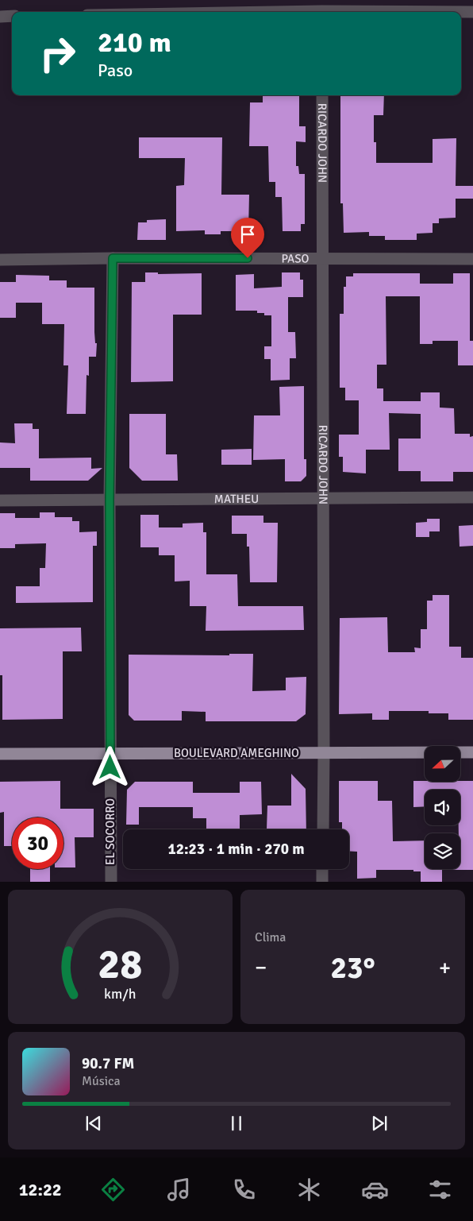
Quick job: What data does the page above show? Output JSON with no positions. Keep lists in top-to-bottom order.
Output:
{
  "streets": {
    "main road": ["BOULEVARD AMEGHINO"],
    "street": [
      "RICARDO JOHN",
      "PASO",
      "MATHEU",
      "EL SOCORRO"
    ]
  },
  "crossings": [
    ["RICARDO JOHN", "PASO"],
    ["RICARDO JOHN", "MATHEU"],
    ["RICARDO JOHN", "BOULEVARD AMEGHINO"],
    ["PASO", "EL SOCORRO"],
    ["MATHEU", "EL SOCORRO"],
    ["BOULEVARD AMEGHINO", "EL SOCORRO"]
  ],
  "north": "left",
  "page": {
    "turn": ["210 m", "Paso"],
    "limit": "30",
    "trip": "12:23 · 1 min · 270 m",
    "tile": "Clima",
    "heat": ["−", "23°", "+"],
    "song": ["90.7 FM", "Música"],
    "tabs": "12:22",
    "gauge": ["28", "km/h"]
  }
}
